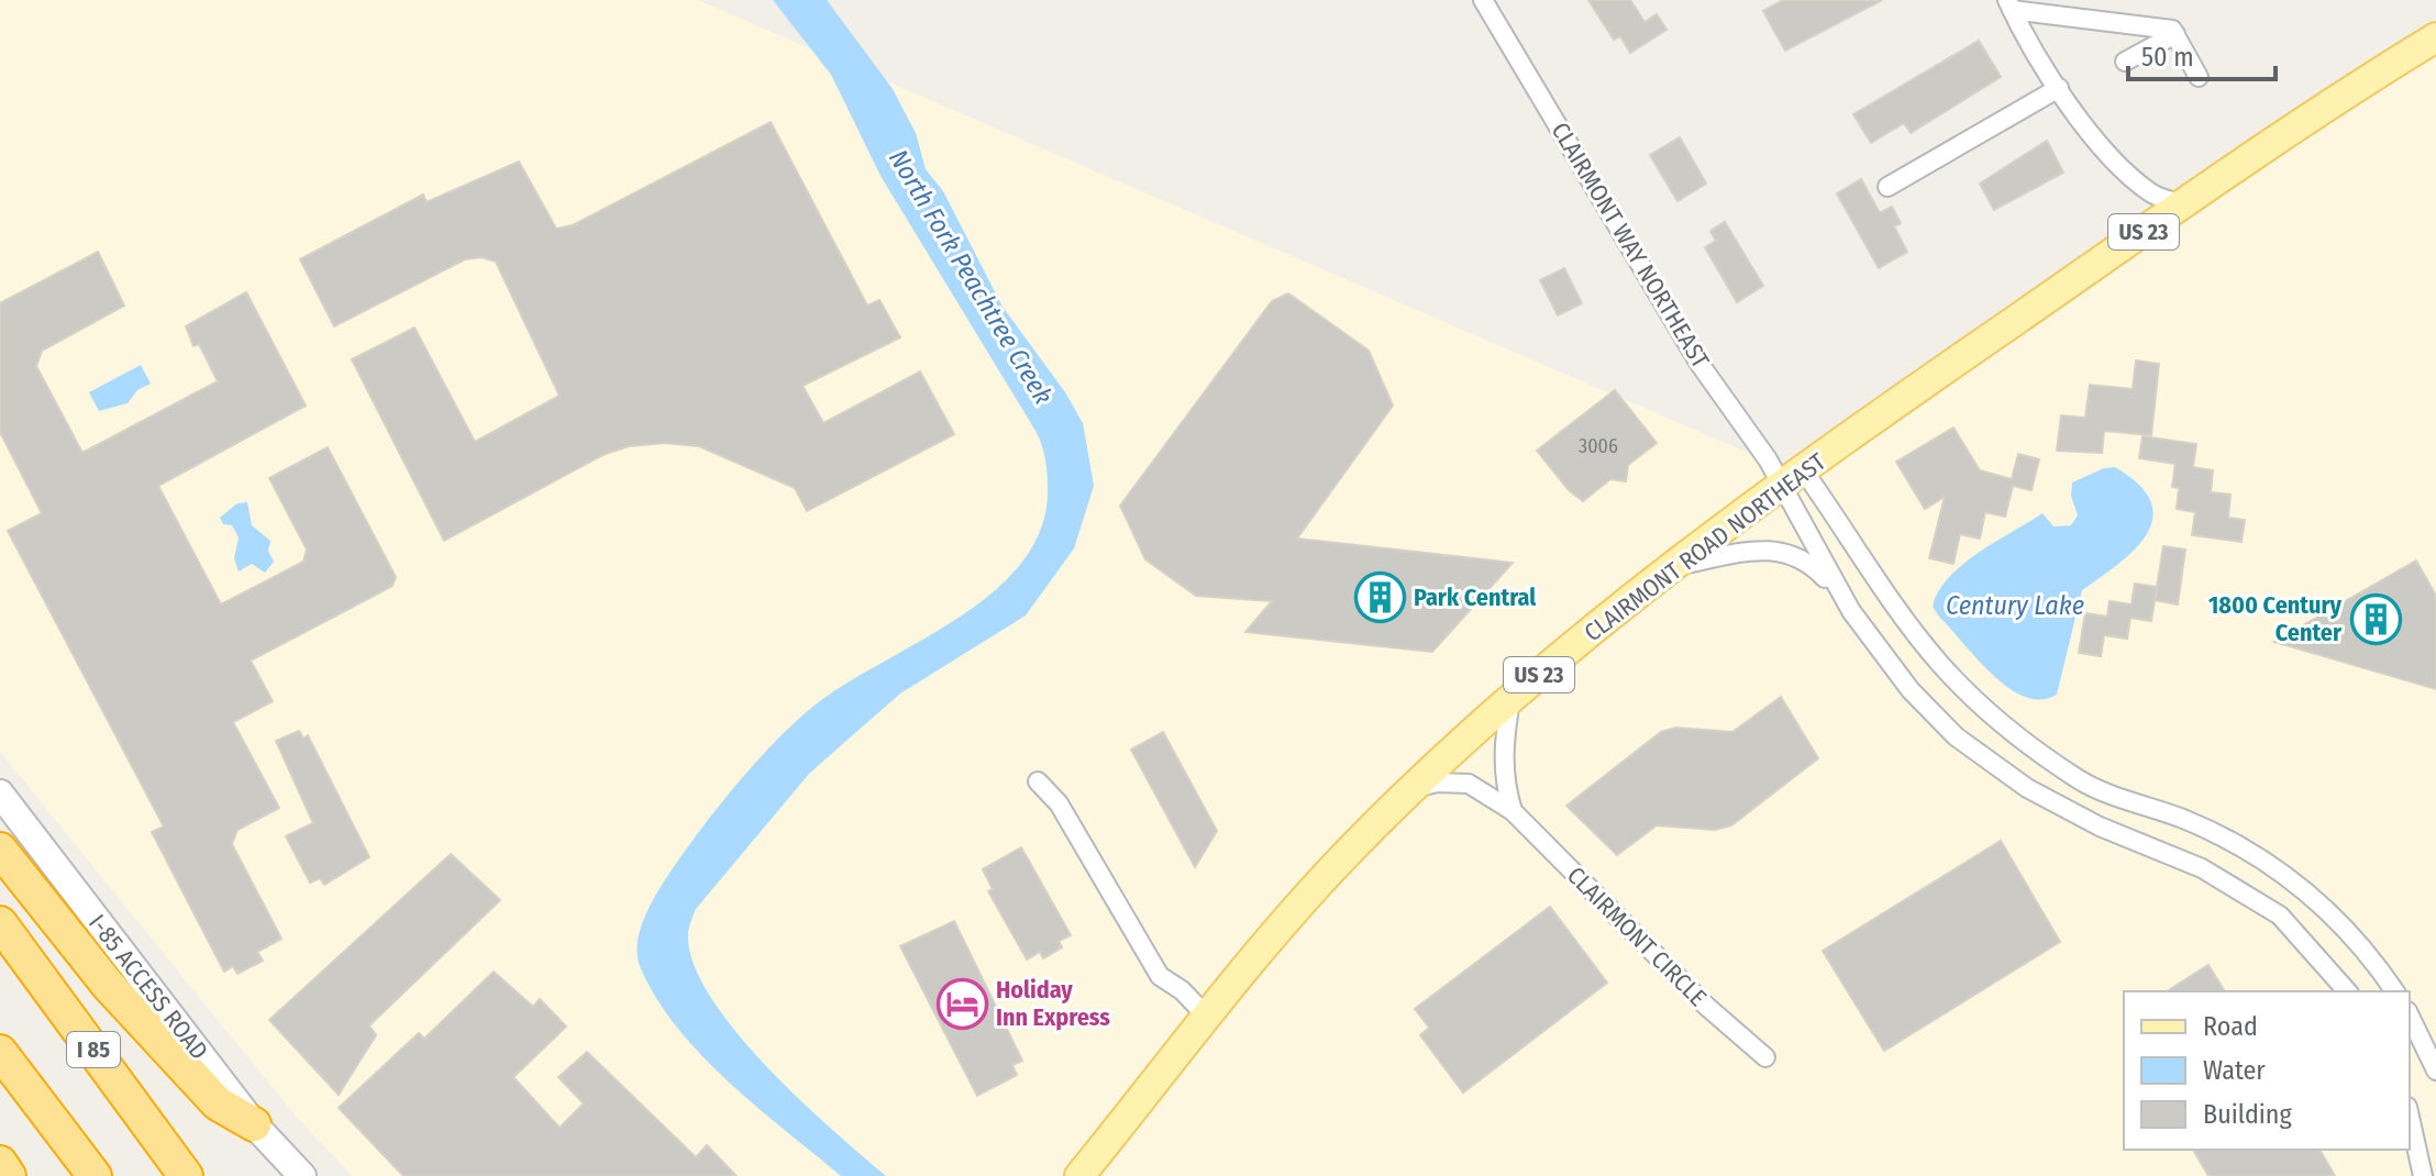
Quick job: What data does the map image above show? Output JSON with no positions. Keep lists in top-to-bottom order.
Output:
{
  "streets": {
    "highway": ["I 85"],
    "main road": ["US 23", "CLAIRMONT ROAD NORTHEAST", "I-85 ACCESS ROAD"],
    "street": ["CLAIRMONT WAY NORTHEAST", "CLAIRMONT CIRCLE"]
  },
  "crossings": [
    ["CLAIRMONT WAY NORTHEAST", "CLAIRMONT ROAD NORTHEAST"],
    ["CLAIRMONT ROAD NORTHEAST", "CLAIRMONT CIRCLE"]
  ],
  "water": ["North Fork Peachtree Creek", "Century Lake"],
  "places": {
    "building": ["Park Central", "1800 Century Center"],
    "hotel": ["Holiday Inn Express"]
  },
  "house_numbers": ["3006"],
  "legend": ["Road", "Water", "Building"],
  "scale_bar": "50 m"
}
